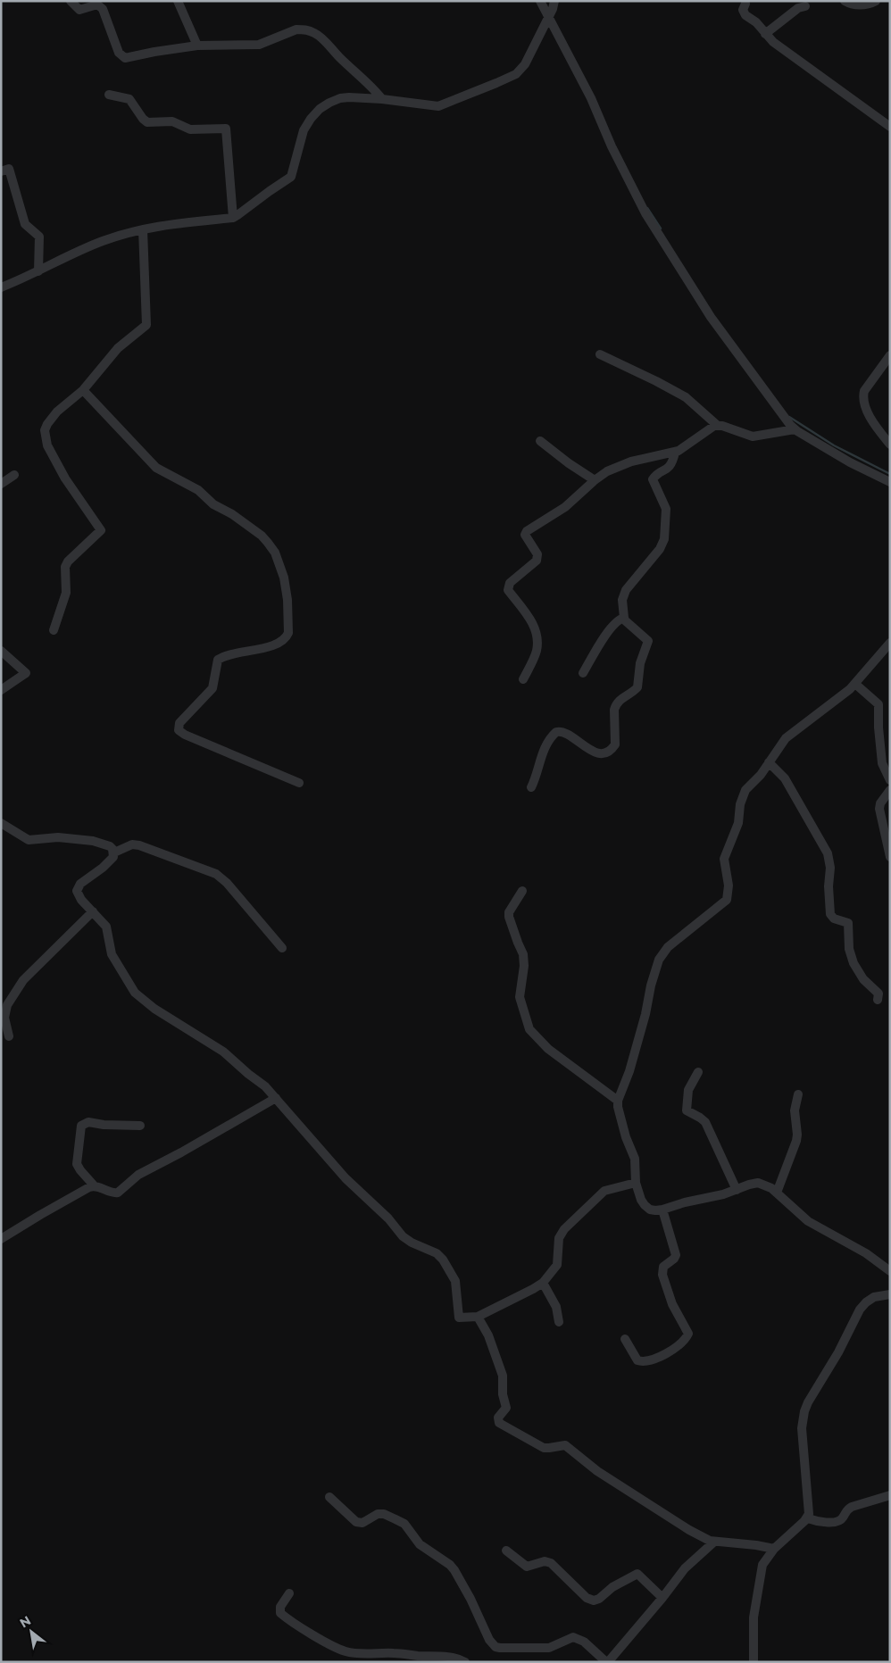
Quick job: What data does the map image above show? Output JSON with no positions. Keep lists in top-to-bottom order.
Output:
{
  "north": "top left"
}
